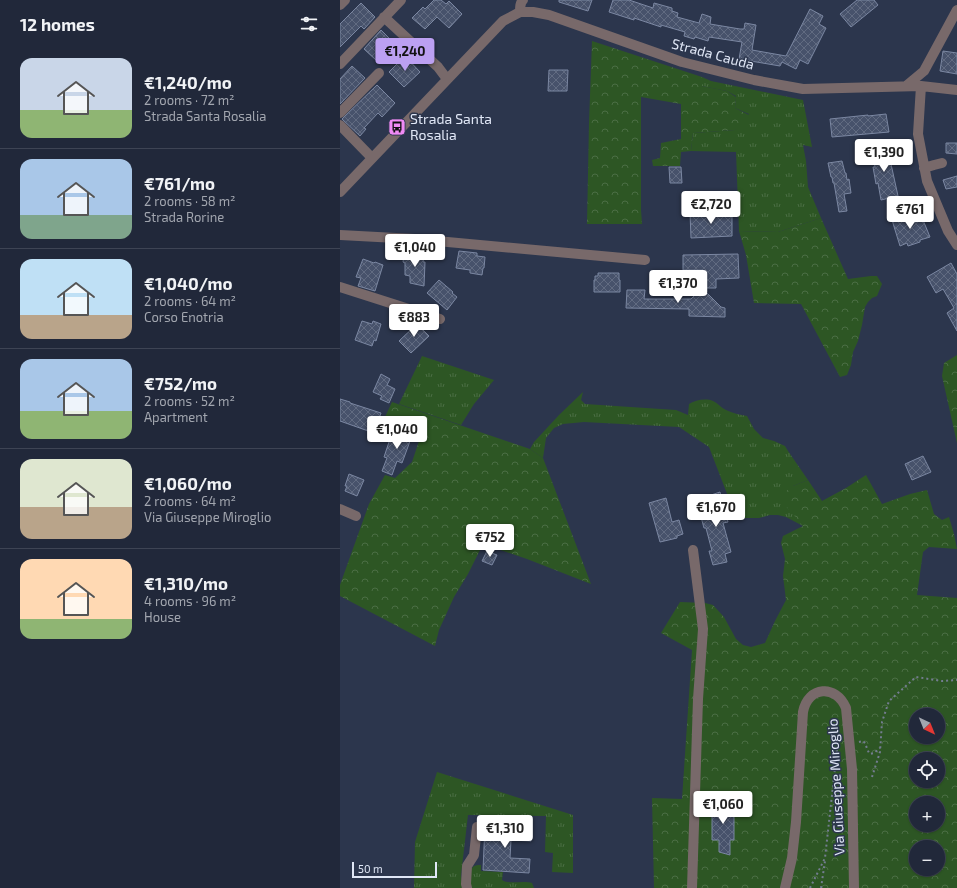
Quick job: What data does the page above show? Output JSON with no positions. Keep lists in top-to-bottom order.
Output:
{
  "streets": {
    "street": ["Strada Cauda", "Via Giuseppe Miroglio"]
  },
  "places": {
    "bus stop": ["Strada Santa Rosalia"]
  },
  "scale_bar": "50 m",
  "north": "bottom right",
  "page": {
    "heading": "12 homes",
    "price": [
      "€1,240",
      "€1,390",
      "€2,720",
      "€761",
      "€1,040",
      "€1,370",
      "€883",
      "€1,040",
      "€1,670",
      "€752",
      "€1,060",
      "€1,310"
    ],
    "list": [
      {
        "name": "€1,240/mo",
        "note": "2 rooms · 72 m² · Strada Santa Rosalia"
      },
      {
        "name": "€761/mo",
        "note": "2 rooms · 58 m² · Strada Rorine"
      },
      {
        "name": "€1,040/mo",
        "note": "2 rooms · 64 m² · Corso Enotria"
      },
      {
        "name": "€752/mo",
        "note": "2 rooms · 52 m² · Apartment"
      },
      {
        "name": "€1,060/mo",
        "note": "2 rooms · 64 m² · Via Giuseppe Miroglio"
      },
      {
        "name": "€1,310/mo",
        "note": "4 rooms · 96 m² · House"
      }
    ],
    "map_buttons": ["+", "−"],
    "scale": "50 m"
  }
}
